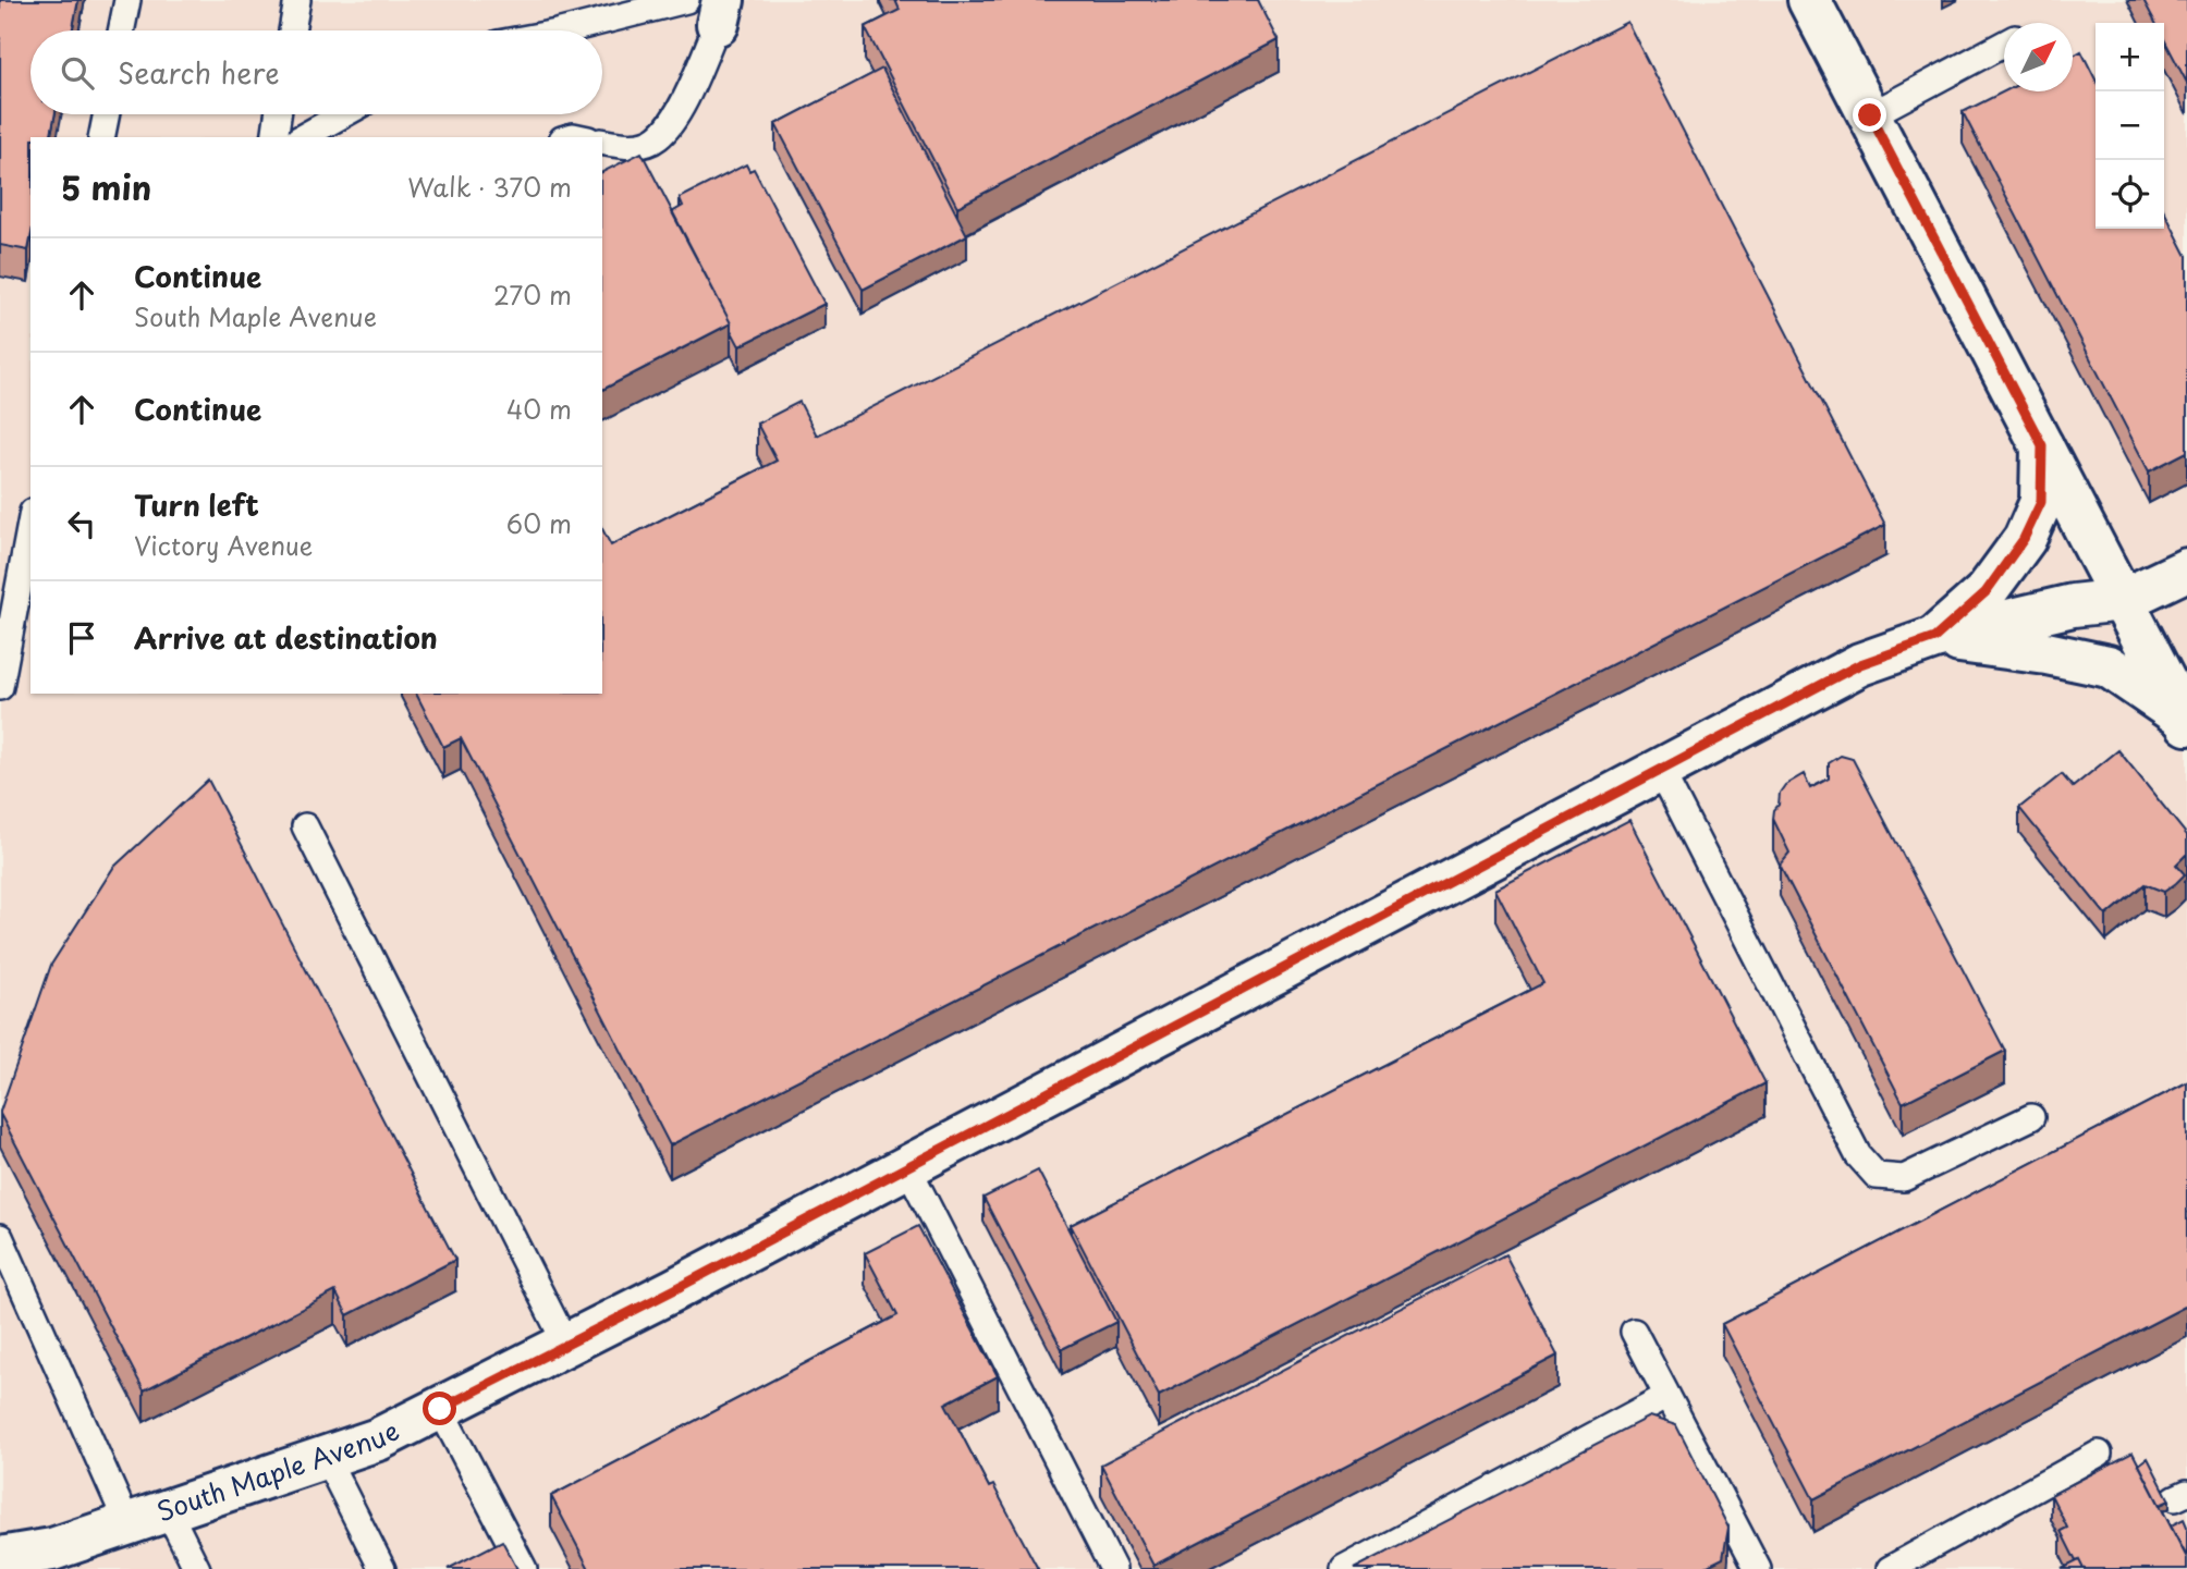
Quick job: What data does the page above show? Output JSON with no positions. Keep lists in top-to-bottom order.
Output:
{
  "streets": {
    "street": ["South Maple Avenue"]
  },
  "north": "top right",
  "page": {
    "map_buttons": ["+", "−"],
    "search": "Search here",
    "heading": ["5 min", "Walk · 370 m"],
    "list": [
      ["Continue", "South Maple Avenue", "270 m"],
      ["Continue", "40 m"],
      ["Turn left", "Victory Avenue", "60 m"],
      "Arrive at destination"
    ]
  }
}
